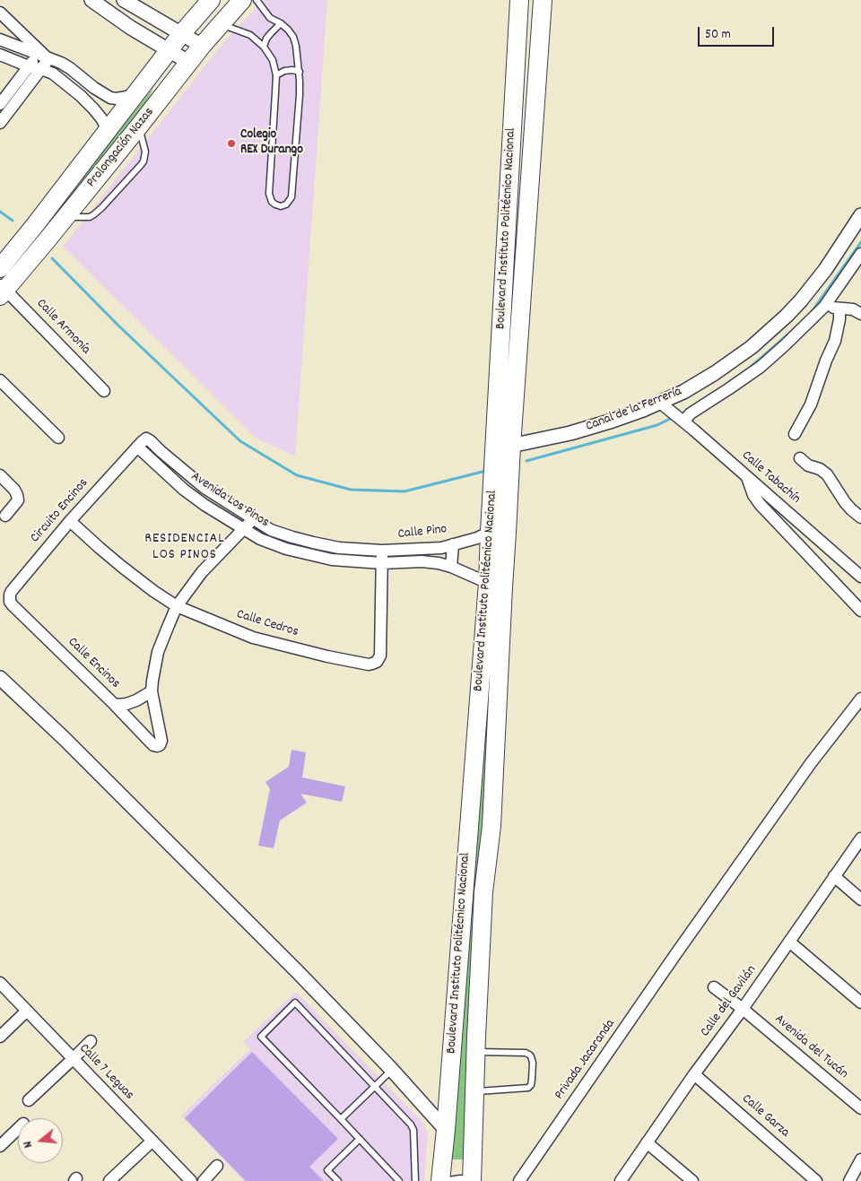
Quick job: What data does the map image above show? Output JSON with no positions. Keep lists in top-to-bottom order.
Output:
{
  "streets": {
    "main road": ["Prolongación Nazas", "Boulevard Instituto Politécnico Nacional"],
    "street": [
      "Calle Armonía",
      "Canal de la Ferrería",
      "Calle Tabachín",
      "Avenida Los Pinos",
      "Circuito Encinos",
      "Calle Pino",
      "Calle Cedros",
      "Calle Encinos",
      "Calle del Gavilán",
      "Avenida del Tucán",
      "Privada Jacaranda",
      "Calle 7 Leguas",
      "Calle Garza"
    ]
  },
  "crossings": [
    ["Prolongación Nazas", "Calle Armonía"],
    ["Boulevard Instituto Politécnico Nacional", "Canal de la Ferrería"],
    ["Boulevard Instituto Politécnico Nacional", "Calle Pino"],
    ["Canal de la Ferrería", "Calle Tabachín"],
    ["Avenida Los Pinos", "Circuito Encinos"],
    ["Avenida Los Pinos", "Calle Pino"],
    ["Avenida Los Pinos", "Calle Cedros"],
    ["Circuito Encinos", "Calle Cedros"],
    ["Circuito Encinos", "Calle Encinos"],
    ["Calle Pino", "Calle Cedros"],
    ["Calle del Gavilán", "Avenida del Tucán"],
    ["Calle del Gavilán", "Calle Garza"]
  ],
  "districts": ["RESIDENCIAL LOS PINOS"],
  "places": ["Colegio REX Durango"],
  "scale_bar": "50 m",
  "north": "left"
}
